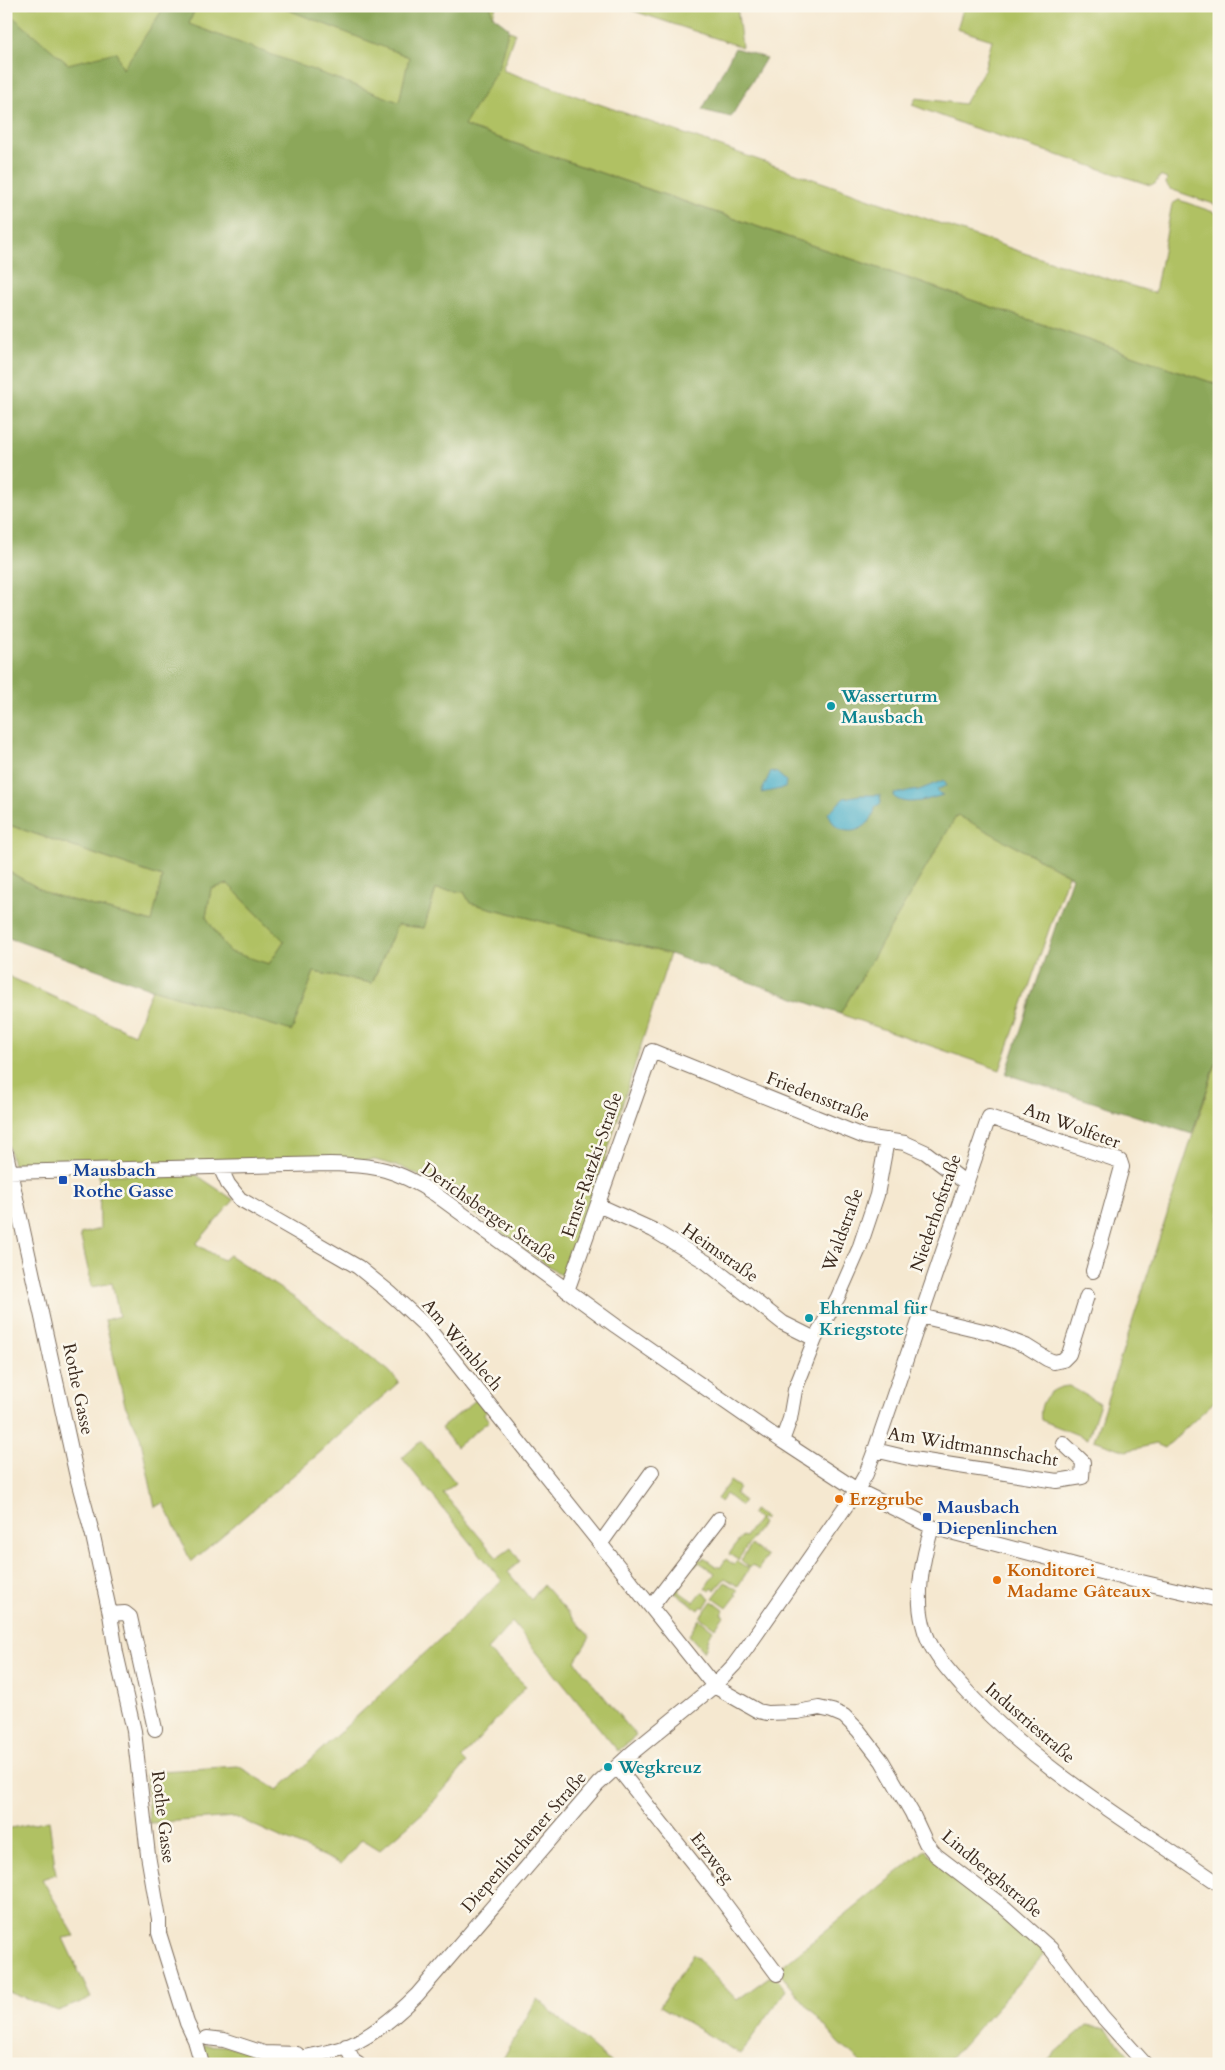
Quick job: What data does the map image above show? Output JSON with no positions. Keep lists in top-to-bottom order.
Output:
{
  "streets": {
    "street": [
      "Friedensstraße",
      "Am Wolfeter",
      "Ernst-Ratzki-Straße",
      "Derichsberger Straße",
      "Niederhofstraße",
      "Waldstraße",
      "Heimstraße",
      "Am Wimblech",
      "Rothe Gasse",
      "Am Widtmannschacht",
      "Industriestraße",
      "Diepenlinchener Straße",
      "Erzweg",
      "Lindberghstraße"
    ]
  },
  "crossings": [
    ["Friedensstraße", "Ernst-Ratzki-Straße"],
    ["Friedensstraße", "Niederhofstraße"],
    ["Friedensstraße", "Waldstraße"],
    ["Am Wolfeter", "Niederhofstraße"],
    ["Ernst-Ratzki-Straße", "Derichsberger Straße"],
    ["Ernst-Ratzki-Straße", "Heimstraße"],
    ["Derichsberger Straße", "Niederhofstraße"],
    ["Derichsberger Straße", "Waldstraße"],
    ["Derichsberger Straße", "Am Wimblech"],
    ["Derichsberger Straße", "Rothe Gasse"],
    ["Derichsberger Straße", "Industriestraße"],
    ["Derichsberger Straße", "Diepenlinchener Straße"],
    ["Niederhofstraße", "Am Widtmannschacht"],
    ["Niederhofstraße", "Diepenlinchener Straße"],
    ["Waldstraße", "Heimstraße"],
    ["Am Wimblech", "Diepenlinchener Straße"],
    ["Am Wimblech", "Lindberghstraße"],
    ["Diepenlinchener Straße", "Erzweg"],
    ["Diepenlinchener Straße", "Lindberghstraße"]
  ],
  "places": {
    "other": [
      "Wasserturm Mausbach",
      "Ehrenmal für Kriegstote",
      "Erzgrube",
      "Konditorei Madame Gâteaux",
      "Wegkreuz"
    ],
    "transit": ["Mausbach Rothe Gasse", "Mausbach Diepenlinchen"]
  }
}
